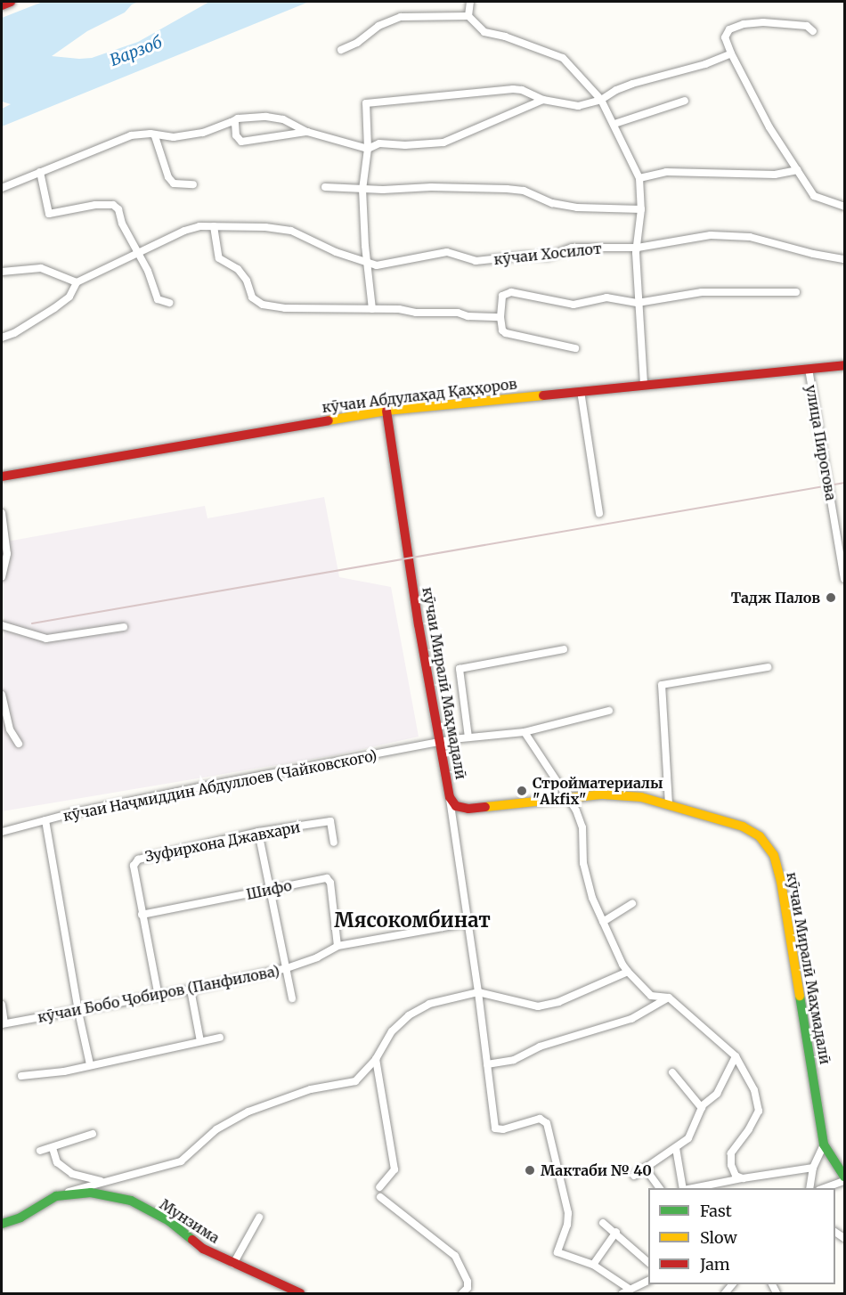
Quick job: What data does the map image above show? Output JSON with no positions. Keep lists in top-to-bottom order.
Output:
{
  "streets": {
    "street": [
      "кӯчаи Хосилот",
      "кӯчаи Абдулаҳад Қаҳҳоров",
      "улица Пирогова",
      "кӯчаи Миралӣ Маҳмадалӣ",
      "кӯчаи Наҷмиддин Абдуллоев (Чайковского)",
      "Зуфирхона Джавхари",
      "Шифо",
      "кӯчаи Бобо Ҷобиров (Панфилова)",
      "Мунзима"
    ]
  },
  "crossings": [
    ["кӯчаи Абдулаҳад Қаҳҳоров", "улица Пирогова"],
    ["кӯчаи Абдулаҳад Қаҳҳоров", "кӯчаи Миралӣ Маҳмадалӣ"],
    ["кӯчаи Миралӣ Маҳмадалӣ", "кӯчаи Наҷмиддин Абдуллоев (Чайковского)"],
    ["Зуфирхона Джавхари", "Шифо"],
    ["Зуфирхона Джавхари", "кӯчаи Бобо Ҷобиров (Панфилова)"],
    ["Шифо", "кӯчаи Бобо Ҷобиров (Панфилова)"]
  ],
  "districts": ["Мясокомбинат"],
  "water": ["Варзоб"],
  "places": ["Тадж Палов", "Стройматериалы \"Akfix\"", "Мактаби № 40"],
  "legend": ["Fast", "Slow", "Jam"]
}
